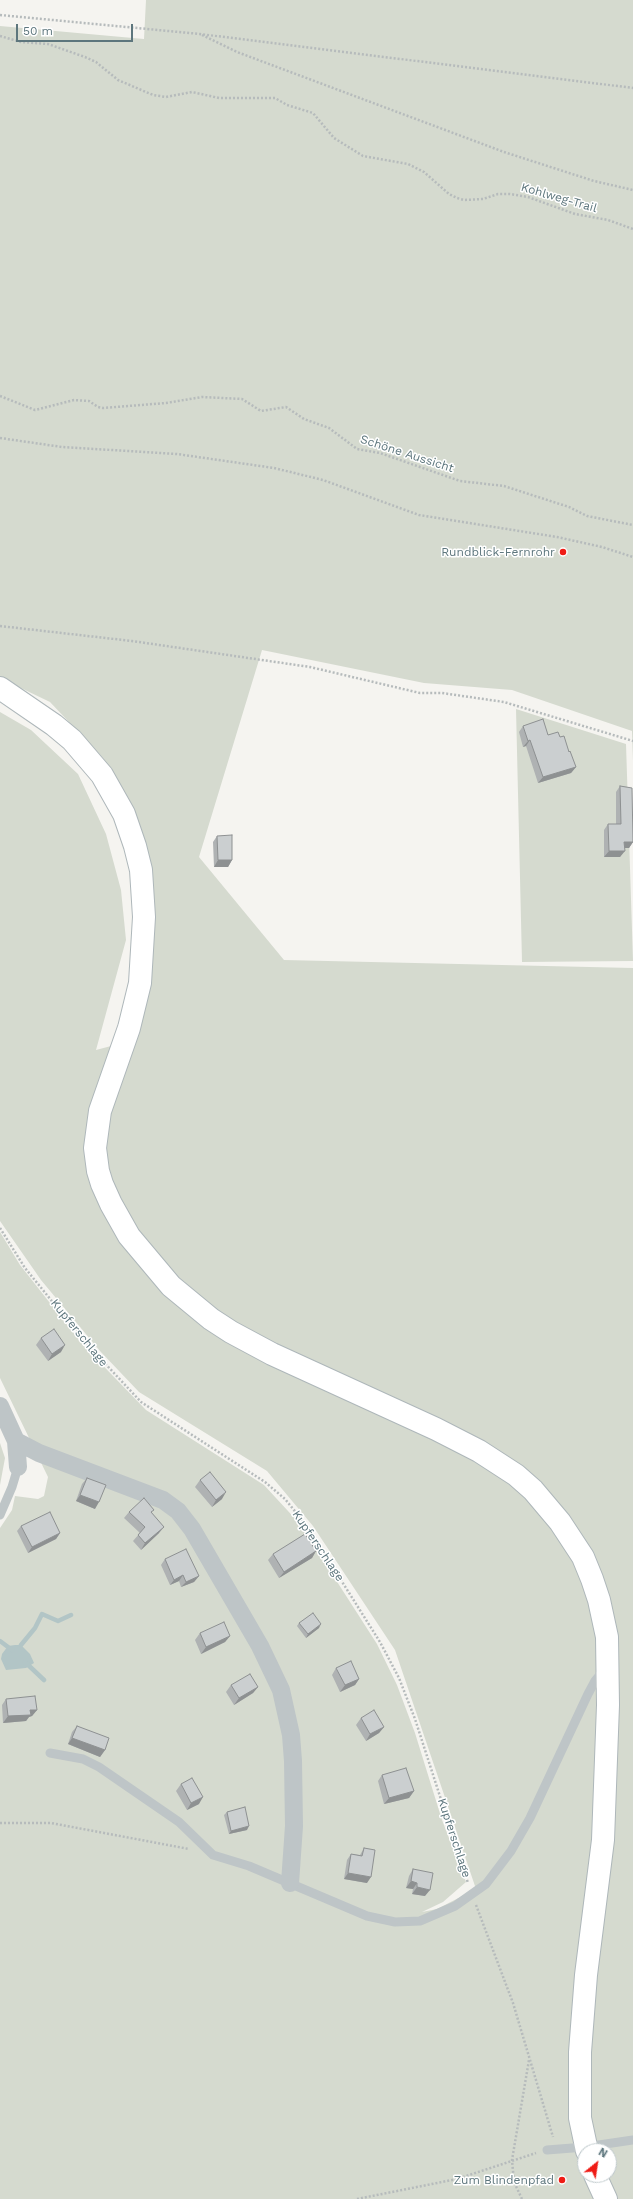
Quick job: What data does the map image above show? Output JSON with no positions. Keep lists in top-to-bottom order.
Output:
{
  "streets": {
    "lane": ["Kupferschlage"],
    "path": ["Kohlweg-Trail", "Schöne Aussicht"]
  },
  "places": ["Rundblick-Fernrohr", "Zum Blindenpfad"],
  "scale_bar": "50 m",
  "north": "top right"
}
